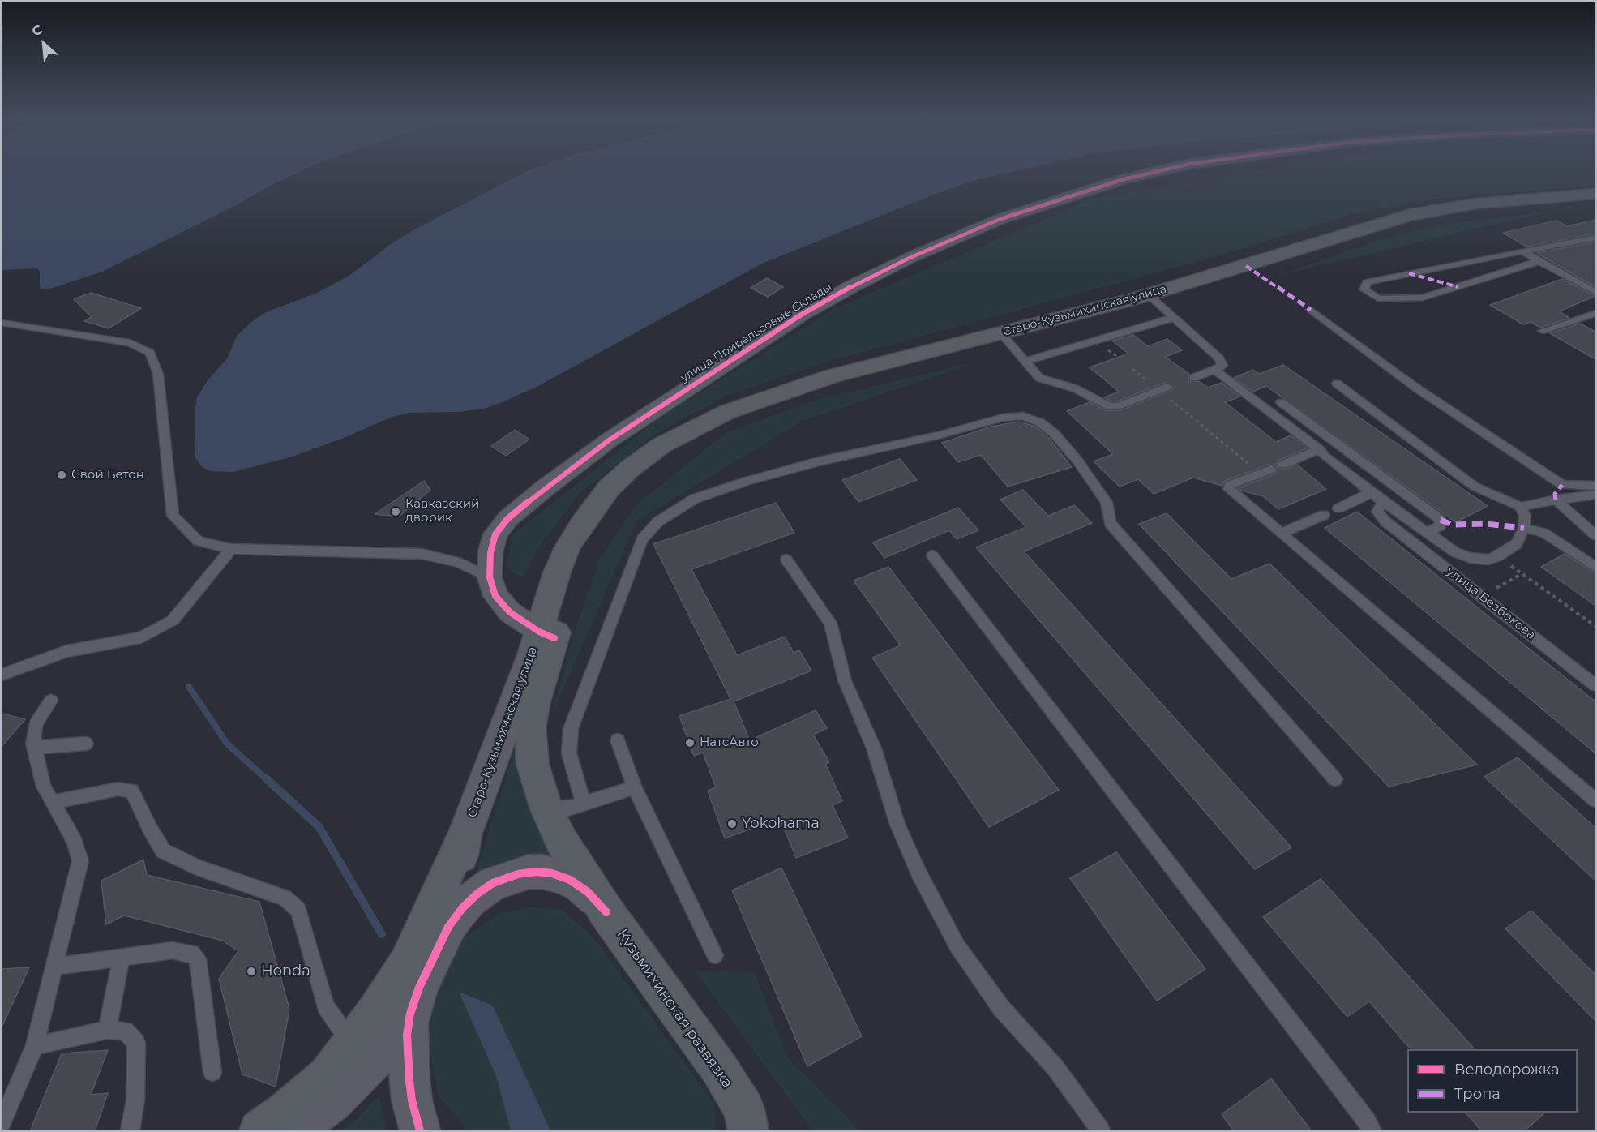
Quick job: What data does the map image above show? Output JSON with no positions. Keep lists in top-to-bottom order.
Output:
{
  "streets": {
    "main road": ["Старо-Кузьмихинская улица", "Кузьмихинская развязка"],
    "street": ["улица Прирельсовые Склады"],
    "lane": ["улица Безбокова"]
  },
  "crossings": [
    ["Старо-Кузьмихинская улица", "Кузьмихинская развязка"]
  ],
  "places": [
    "Свой Бетон",
    "Кавказский дворик",
    "НатсАвто",
    "Yokohama",
    "Honda"
  ],
  "legend": ["Велодорожка", "Тропа"],
  "north": "top left"
}
